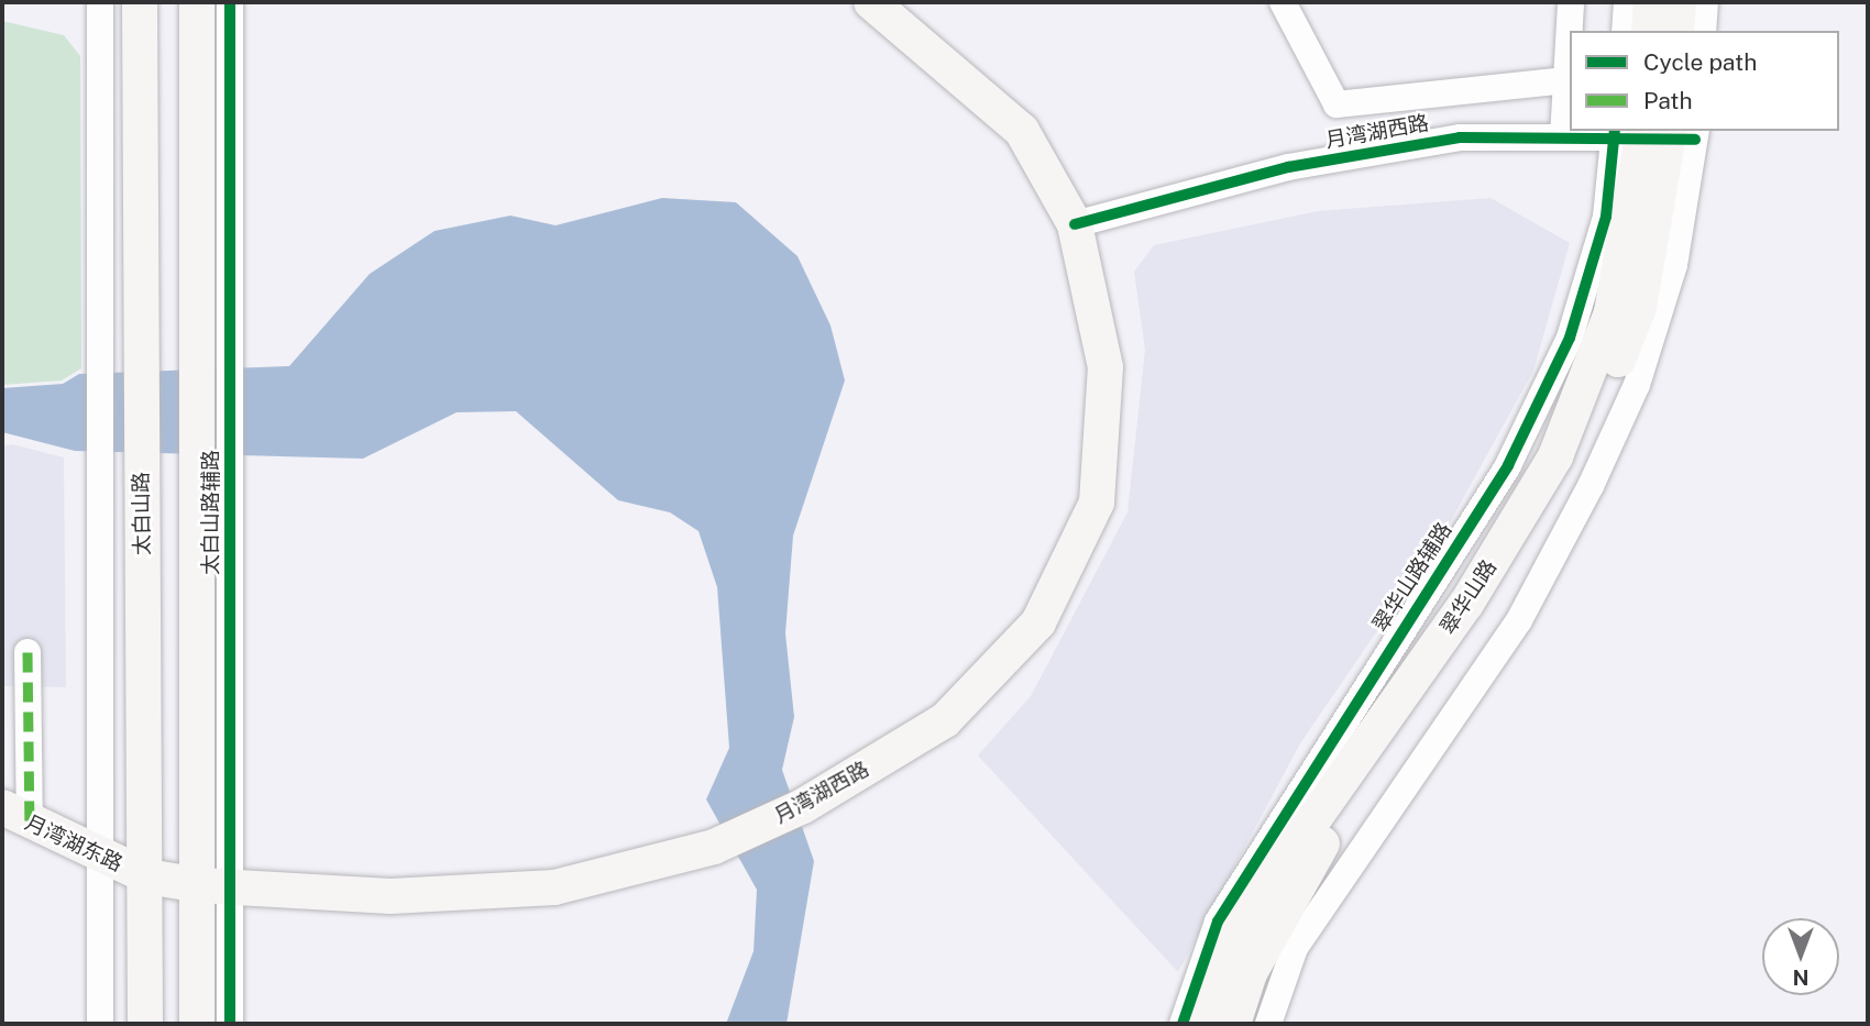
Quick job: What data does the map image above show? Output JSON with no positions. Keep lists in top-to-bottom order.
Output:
{
  "streets": {
    "main road": [
      "月湾湖西路",
      "太白山路",
      "翠华山路",
      "月湾湖东路"
    ],
    "street": ["太白山路辅路", "翠华山路辅路"]
  },
  "crossings": [
    ["月湾湖西路", "太白山路辅路"],
    ["月湾湖西路", "太白山路"],
    ["月湾湖西路", "翠华山路辅路"],
    ["月湾湖西路", "翠华山路"],
    ["月湾湖西路", "月湾湖东路"],
    ["太白山路", "月湾湖东路"],
    ["翠华山路辅路", "翠华山路"]
  ],
  "legend": ["Cycle path", "Path"],
  "north": "bottom"
}
